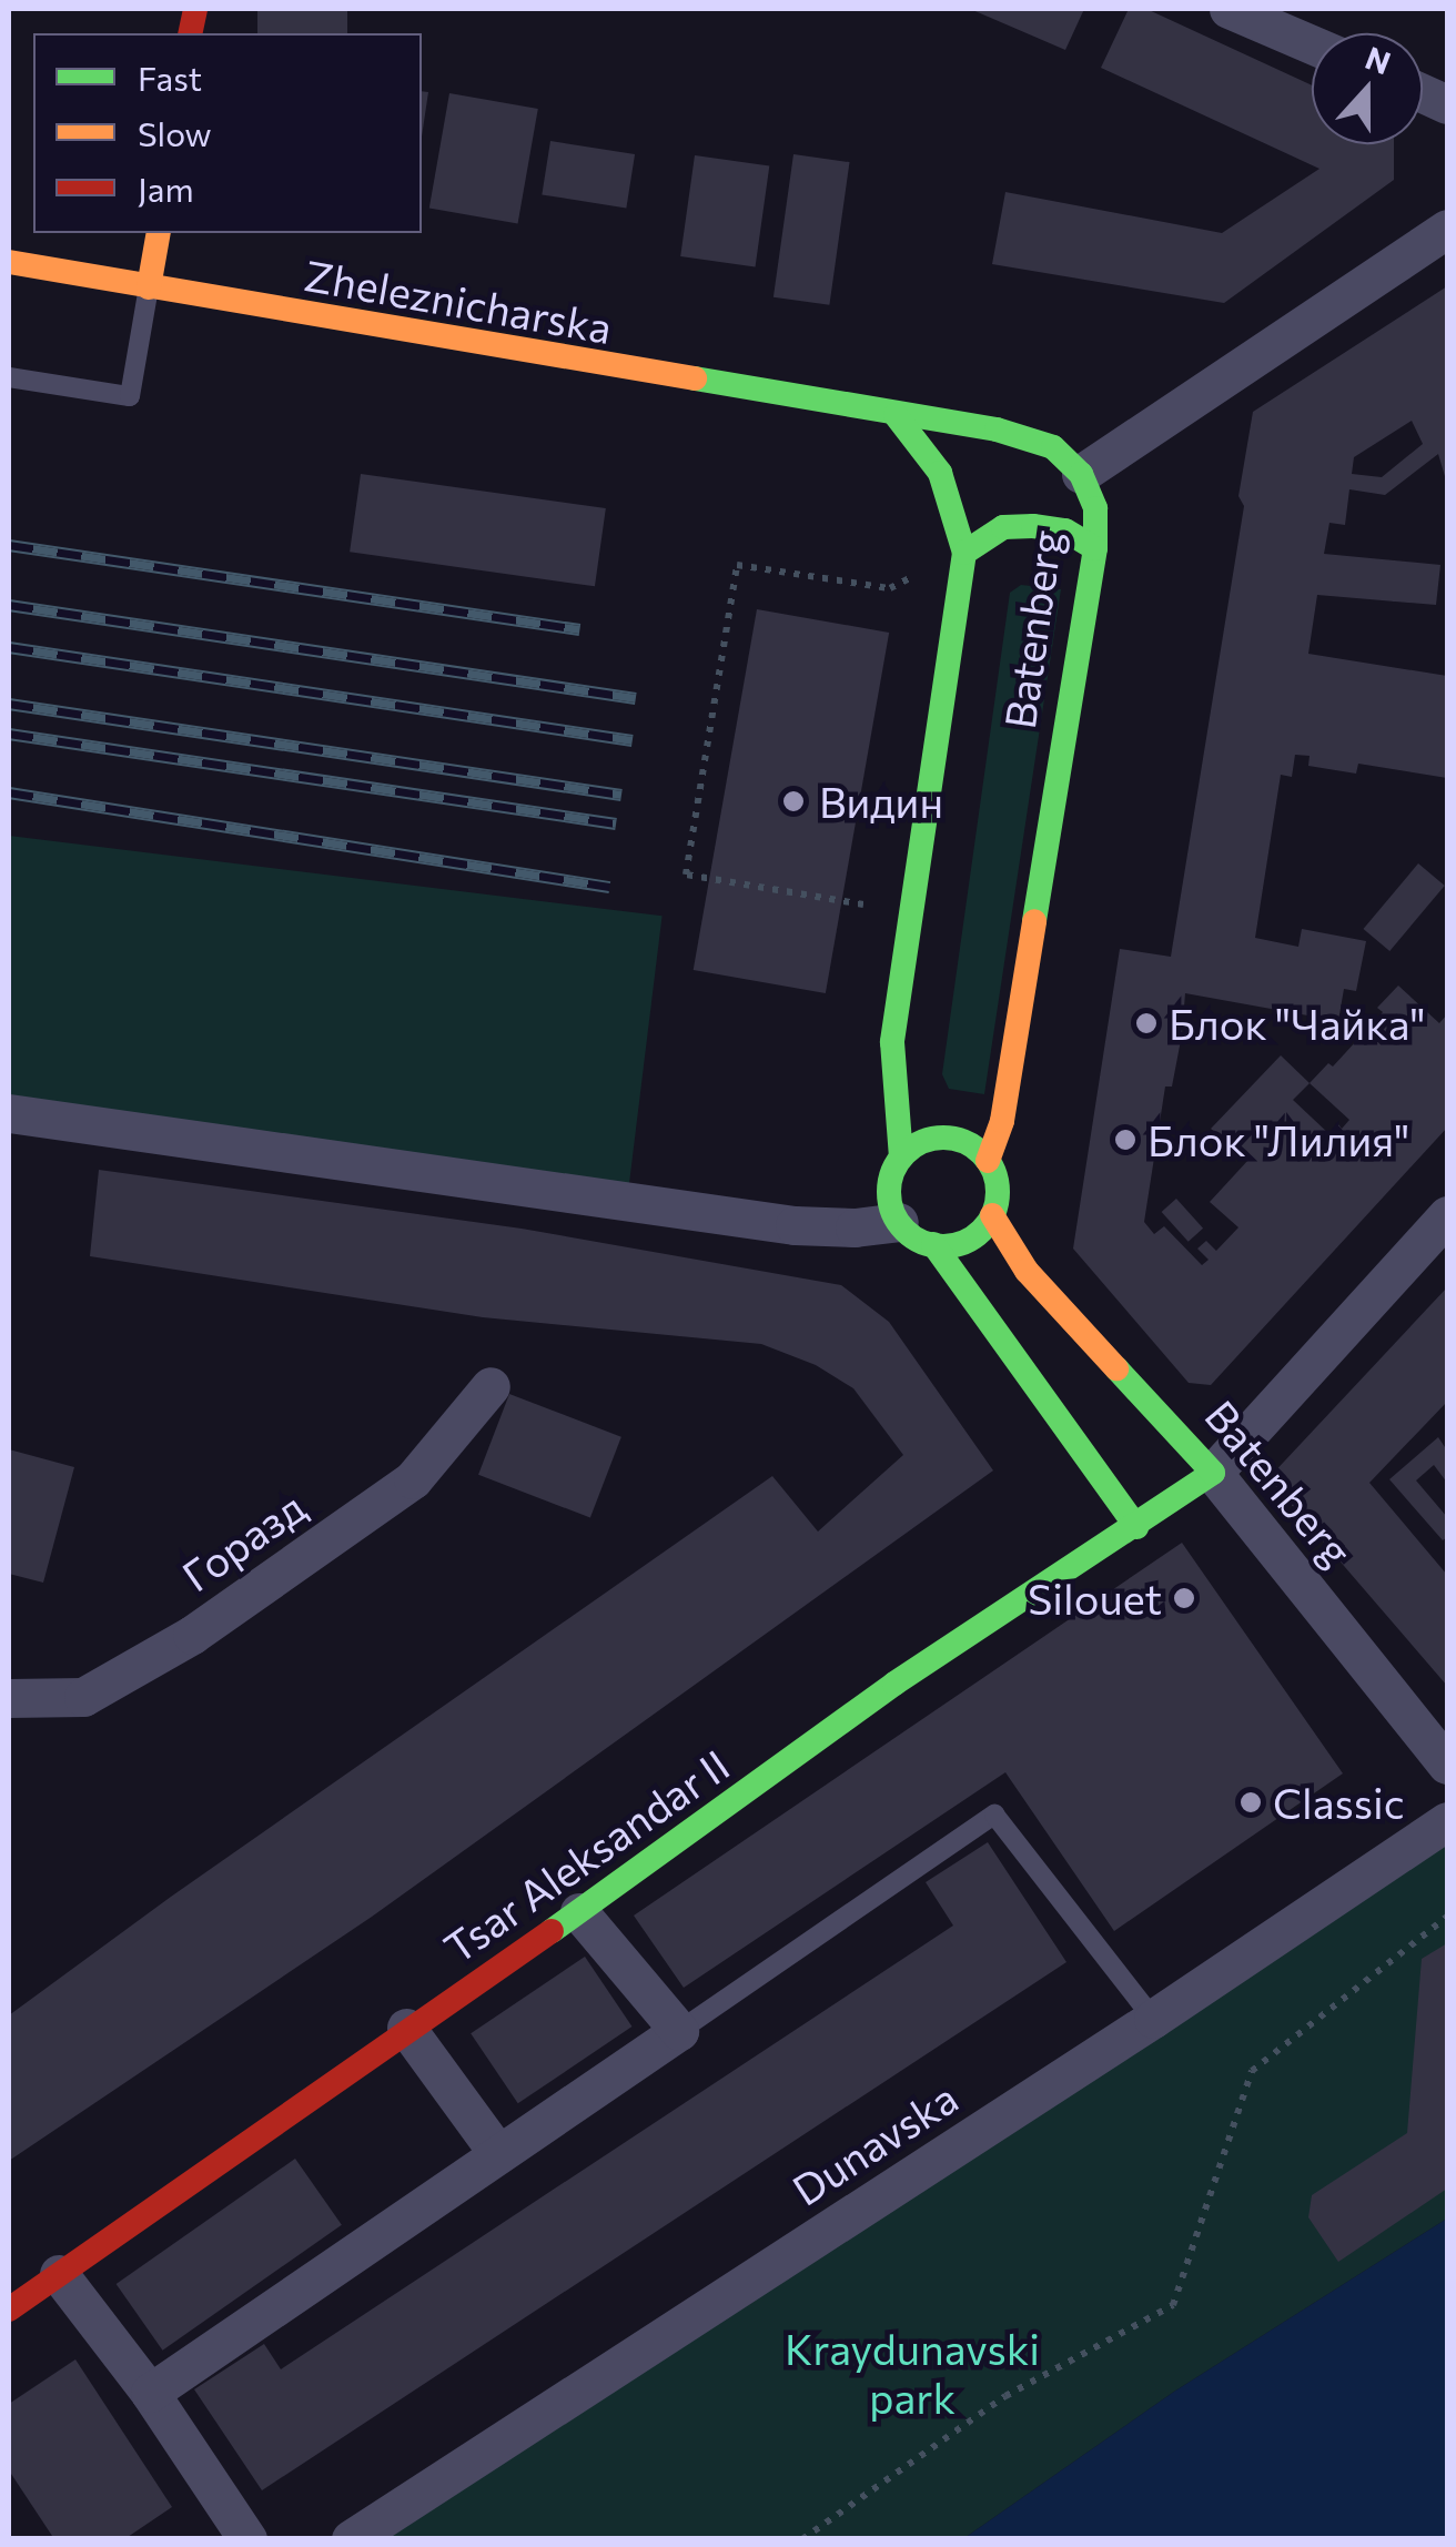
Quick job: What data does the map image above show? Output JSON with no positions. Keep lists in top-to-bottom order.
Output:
{
  "streets": {
    "street": [
      "Zheleznicharska",
      "Batenberg",
      "Горазд",
      "Tsar Aleksandar II",
      "Dunavska"
    ]
  },
  "crossings": [
    ["Zheleznicharska", "Batenberg"],
    ["Batenberg", "Tsar Aleksandar II"]
  ],
  "parks": ["Kraydunavski park"],
  "places": [
    "Видин",
    "Блок \"Чайка\"",
    "Блок \"Лилия\"",
    "Silouet",
    "Classic"
  ],
  "legend": ["Fast", "Slow", "Jam"],
  "north": "top"
}
